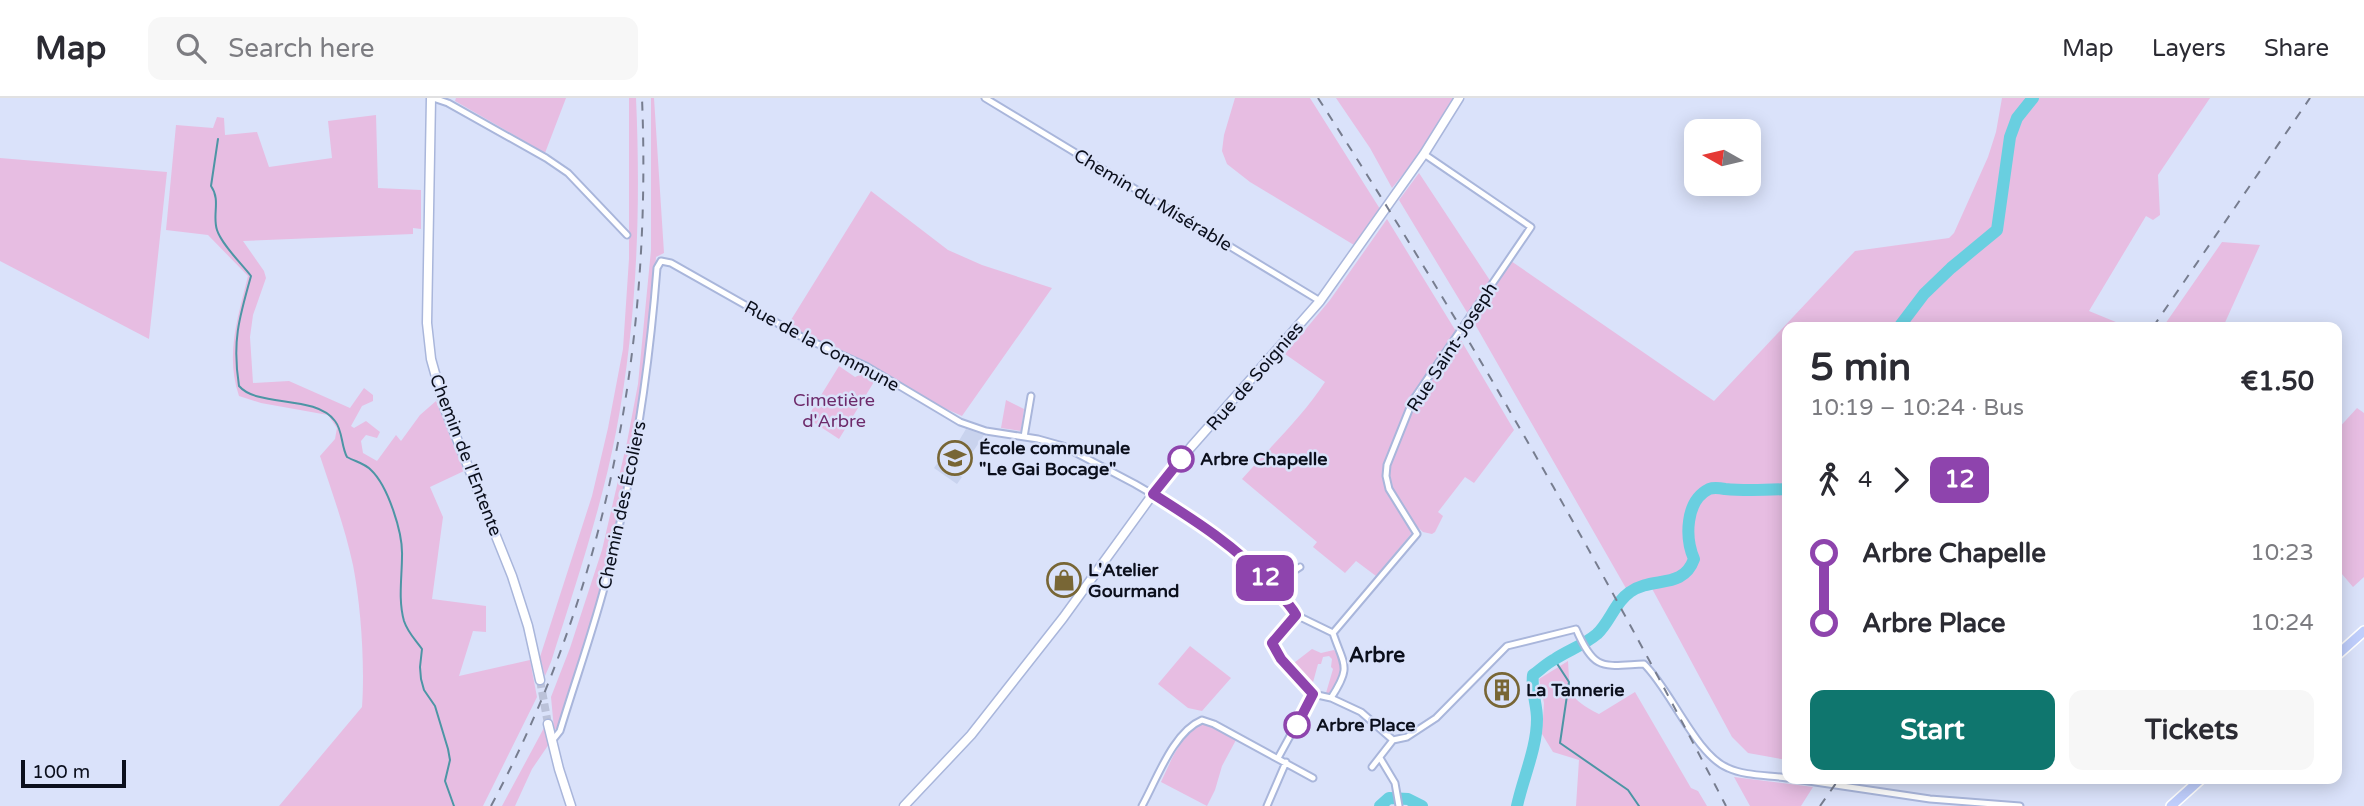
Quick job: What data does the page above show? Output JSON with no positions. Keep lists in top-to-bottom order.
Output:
{
  "streets": {
    "street": [
      "Chemin du Misérable",
      "Rue de la Commune",
      "Rue Saint-Joseph",
      "Rue de Soignies",
      "Chemin de l'Entente",
      "Chemin des Écoliers"
    ]
  },
  "crossings": [
    ["Chemin du Misérable", "Rue de Soignies"],
    ["Rue de la Commune", "Rue de Soignies"],
    ["Rue de la Commune", "Chemin des Écoliers"],
    ["Rue Saint-Joseph", "Rue de Soignies"]
  ],
  "districts": ["Arbre"],
  "parks": ["Cimetière d'Arbre"],
  "places": {
    "school or university": ["École communale \"Le Gai Bocage\""],
    "other": ["Arbre Chapelle", "Arbre Place"],
    "shop": ["L'Atelier Gourmand"],
    "building": ["La Tannerie"]
  },
  "lines": ["bus line 12"],
  "scale_bar": "100 m",
  "north": "left",
  "page": {
    "header": "Map",
    "search": "Search here",
    "nav": ["Map", "Layers", "Share"],
    "on_map": "12",
    "heading": ["5 min", "10:19 – 10:24 · Bus", "€1.50"],
    "legs": ["4", "12"],
    "list": [
      {
        "name": "Arbre Chapelle",
        "value": "10:23"
      },
      {
        "name": "Arbre Place",
        "value": "10:24"
      }
    ],
    "buttons": ["Start", "Tickets"],
    "scale": "100 m"
  }
}
